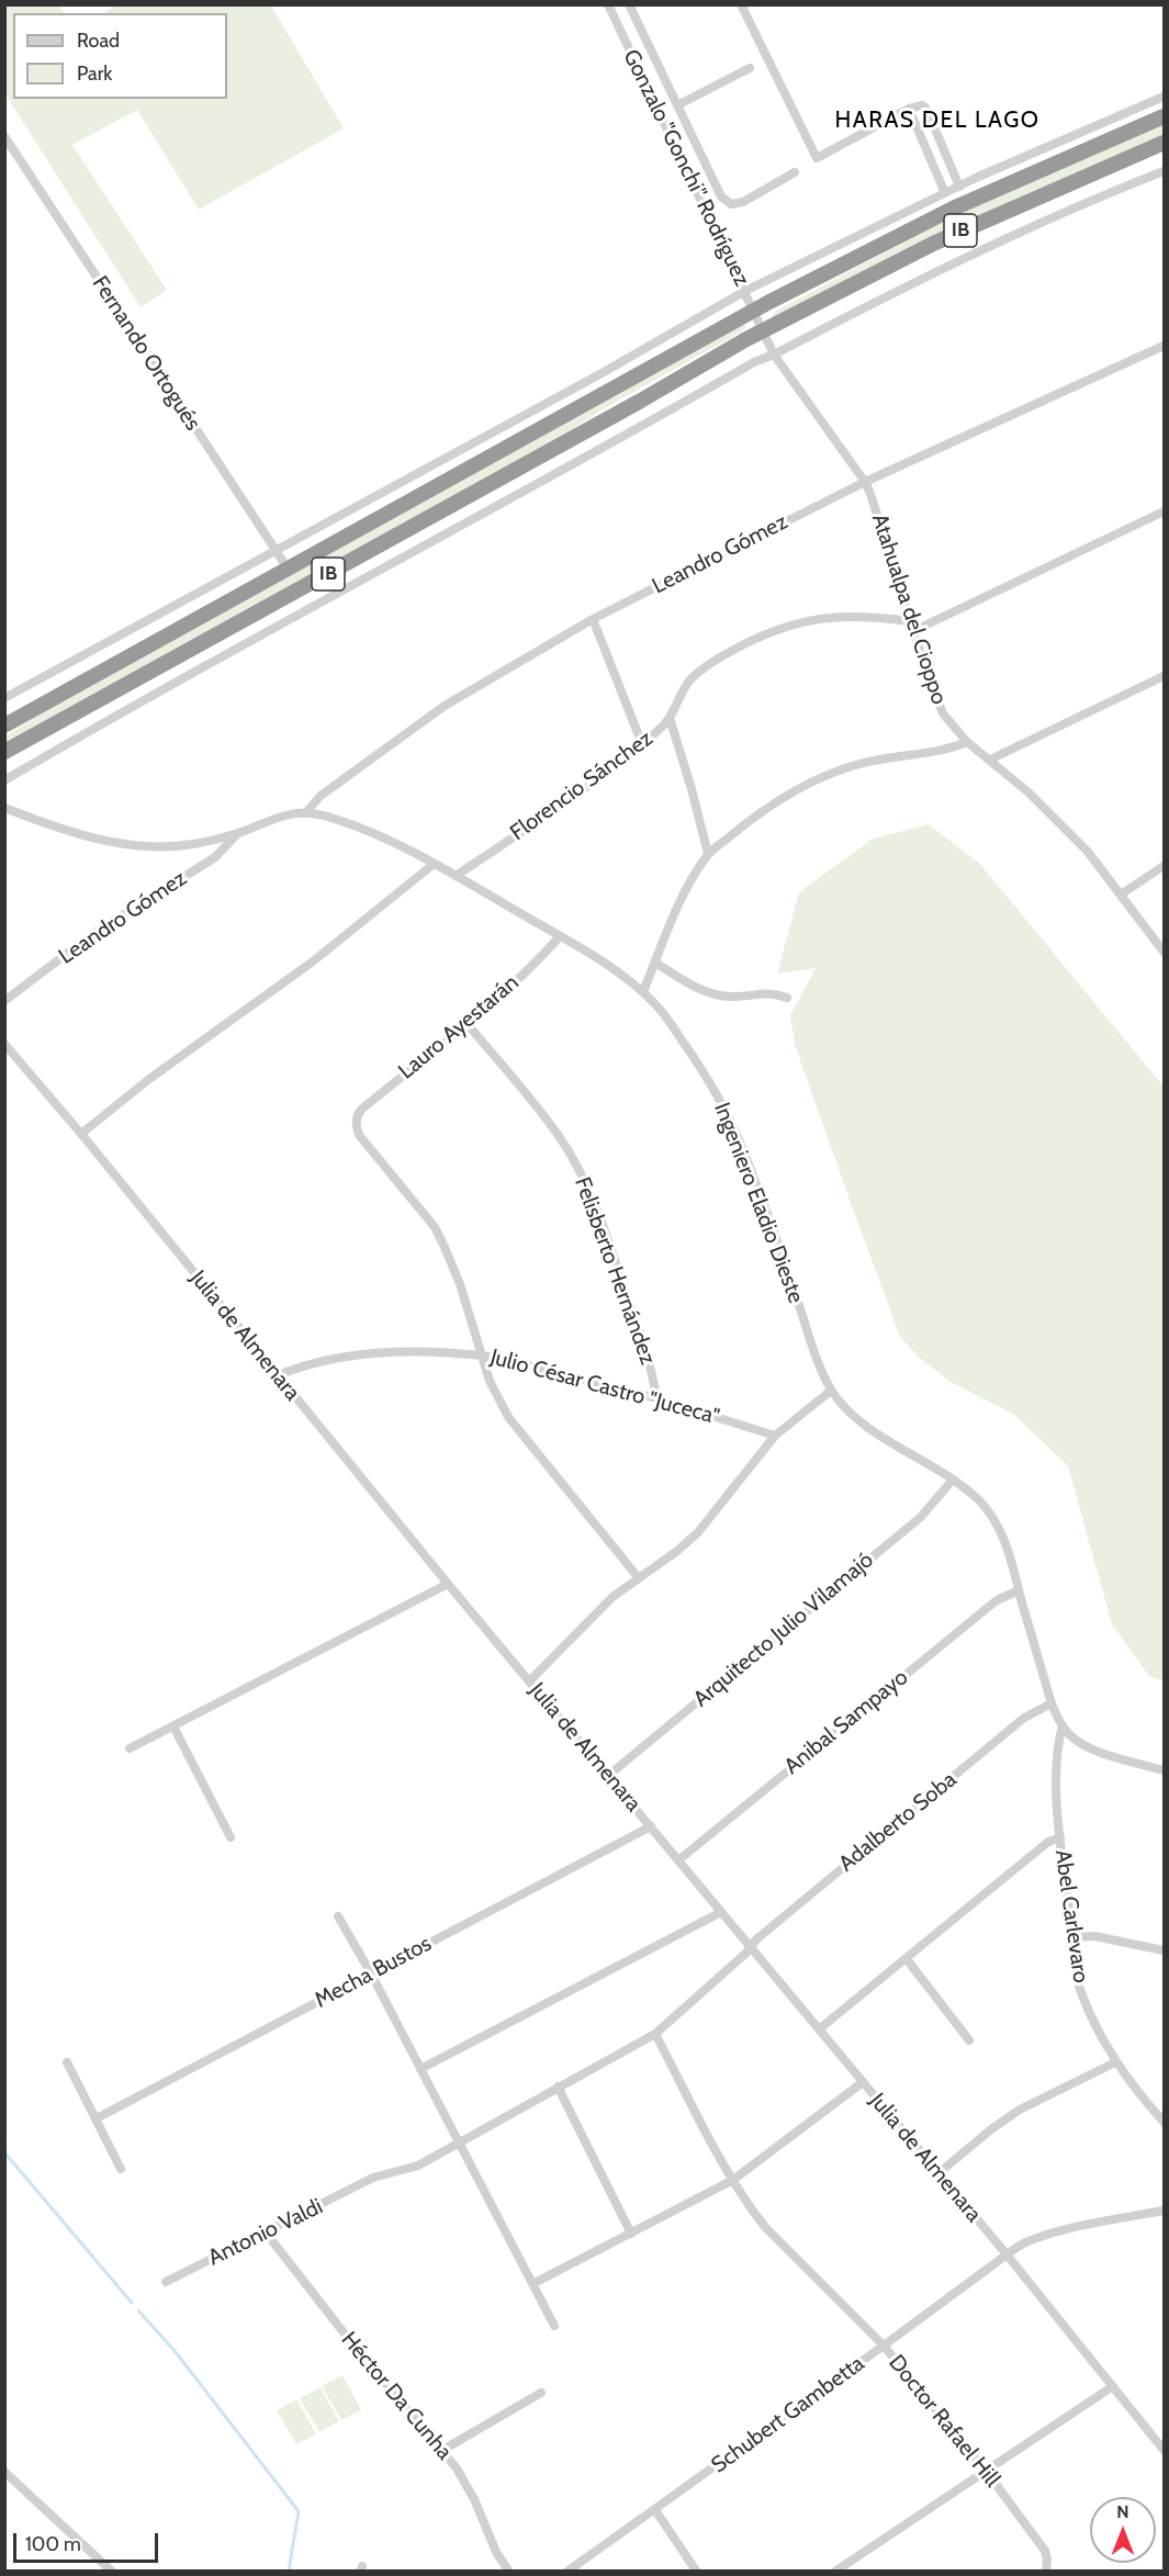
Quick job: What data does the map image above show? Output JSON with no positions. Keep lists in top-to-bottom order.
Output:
{
  "streets": {
    "highway": ["IB"],
    "street": [
      "Gonzalo \"Gonchi\" Rodríguez",
      "Fernando Ortogués",
      "Leandro Gómez",
      "Atahualpa del Cioppo",
      "Florencio Sánchez",
      "Lauro Ayestarán",
      "Ingeniero Eladio Dieste",
      "Felisberto Hernández",
      "Julia de Almenara",
      "Julio César Castro \"Juceca\"",
      "Arquitecto Julio Vilamajó",
      "Anibal Sampayo",
      "Adalberto Soba",
      "Abel Carlevaro",
      "Mecha Bustos",
      "Antonio Valdi",
      "Héctor Da Cunha",
      "Schubert Gambetta",
      "Doctor Rafael Hill"
    ]
  },
  "crossings": [
    ["Gonzalo \"Gonchi\" Rodríguez", "IB"],
    ["Gonzalo \"Gonchi\" Rodríguez", "Atahualpa del Cioppo"],
    ["IB", "Fernando Ortogués"],
    ["IB", "Atahualpa del Cioppo"],
    ["Leandro Gómez", "Atahualpa del Cioppo"],
    ["Leandro Gómez", "Ingeniero Eladio Dieste"],
    ["Atahualpa del Cioppo", "Florencio Sánchez"],
    ["Florencio Sánchez", "Ingeniero Eladio Dieste"],
    ["Lauro Ayestarán", "Ingeniero Eladio Dieste"],
    ["Lauro Ayestarán", "Felisberto Hernández"],
    ["Lauro Ayestarán", "Julio César Castro \"Juceca\""],
    ["Ingeniero Eladio Dieste", "Arquitecto Julio Vilamajó"],
    ["Ingeniero Eladio Dieste", "Anibal Sampayo"],
    ["Ingeniero Eladio Dieste", "Adalberto Soba"],
    ["Ingeniero Eladio Dieste", "Abel Carlevaro"],
    ["Felisberto Hernández", "Julio César Castro \"Juceca\""],
    ["Julia de Almenara", "Julio César Castro \"Juceca\""],
    ["Julia de Almenara", "Arquitecto Julio Vilamajó"],
    ["Julia de Almenara", "Anibal Sampayo"],
    ["Julia de Almenara", "Adalberto Soba"],
    ["Julia de Almenara", "Mecha Bustos"],
    ["Julia de Almenara", "Schubert Gambetta"],
    ["Adalberto Soba", "Antonio Valdi"],
    ["Adalberto Soba", "Doctor Rafael Hill"],
    ["Antonio Valdi", "Héctor Da Cunha"],
    ["Schubert Gambetta", "Doctor Rafael Hill"]
  ],
  "districts": ["HARAS DEL LAGO"],
  "legend": ["Road", "Park"],
  "scale_bar": "100 m",
  "north": "top"
}
